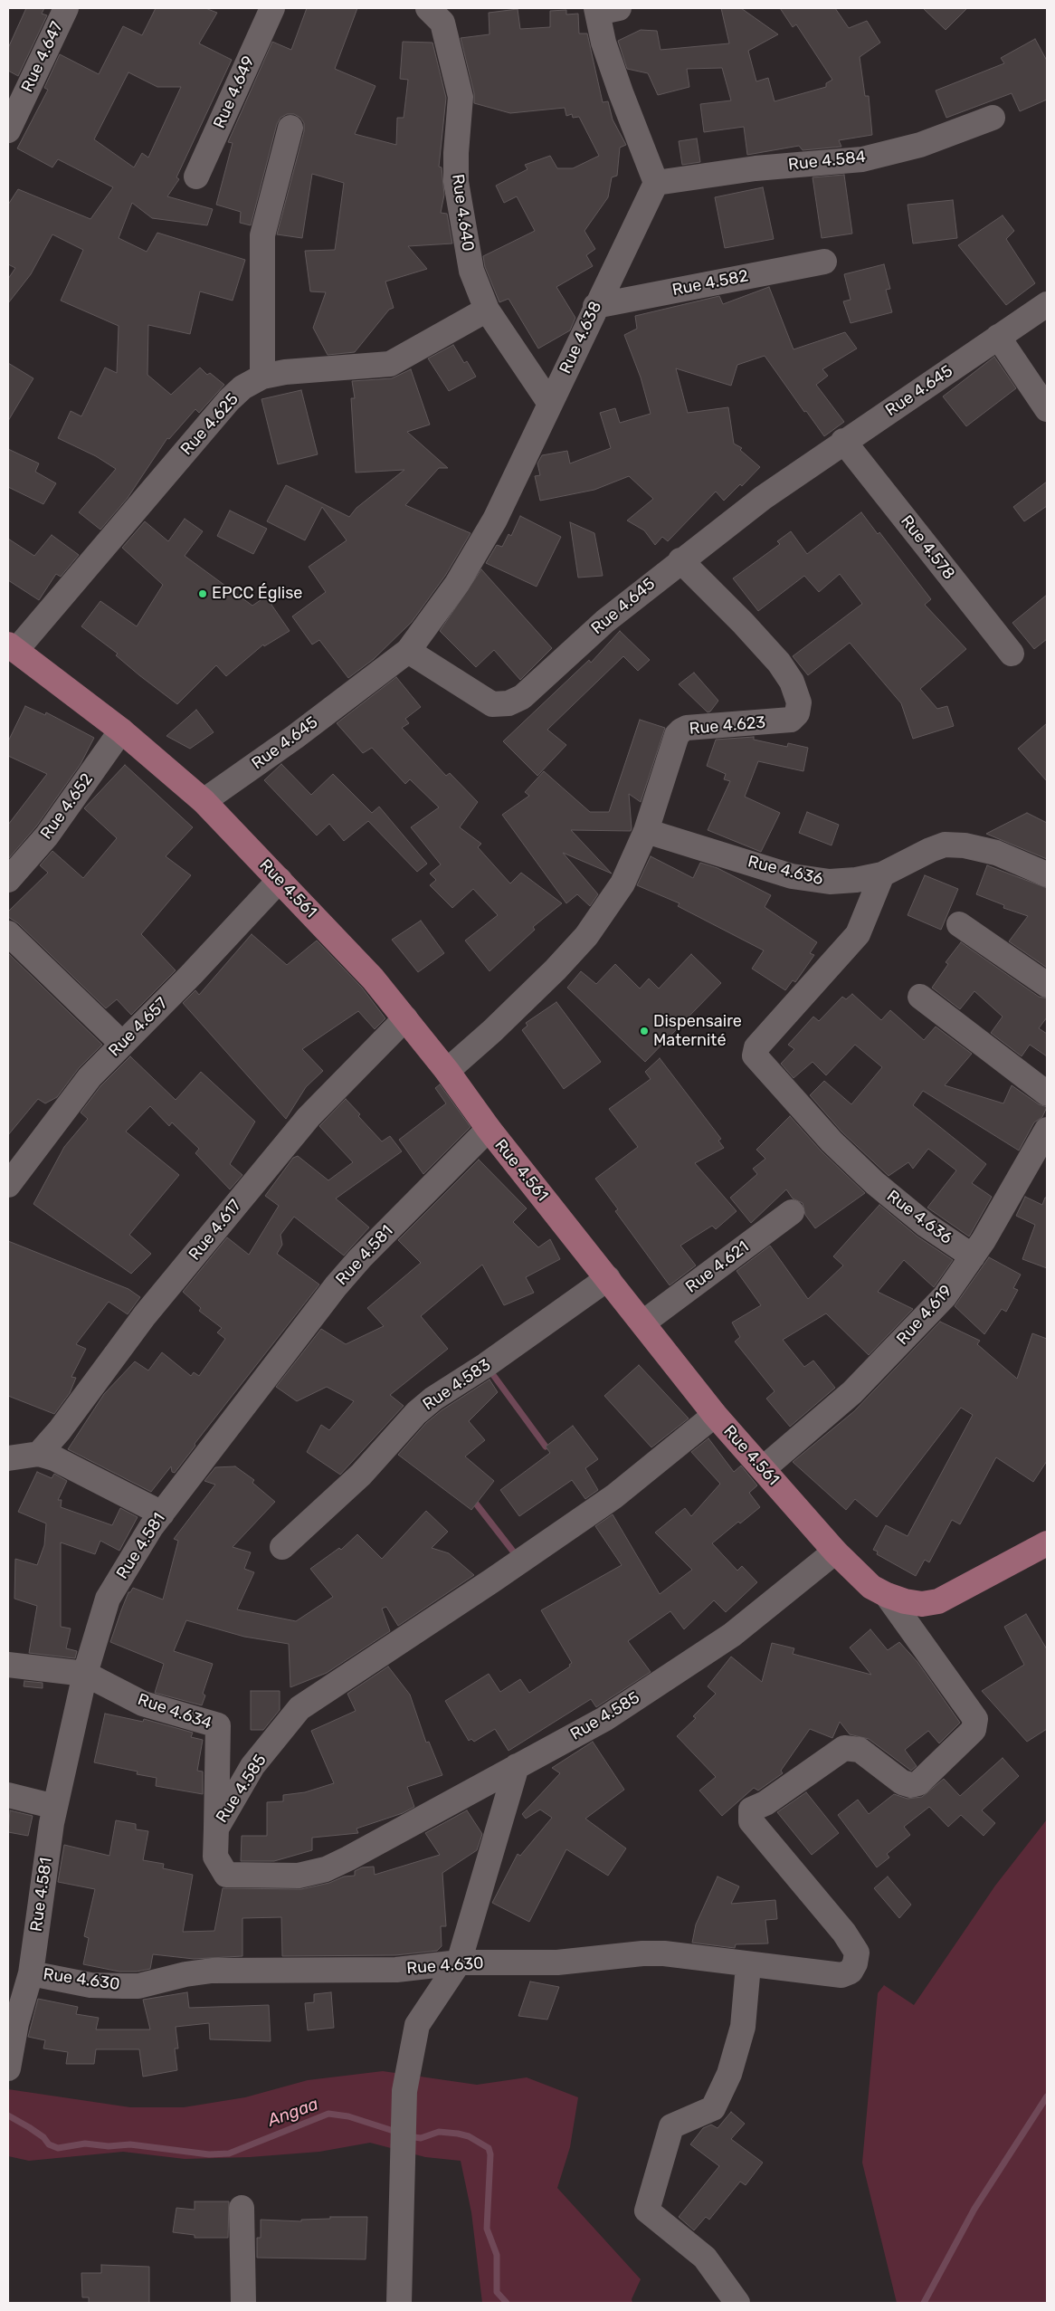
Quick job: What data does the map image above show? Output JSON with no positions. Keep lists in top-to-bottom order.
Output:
{
  "streets": {
    "main road": ["Rue 4.561"],
    "street": [
      "Rue 4.647",
      "Rue 4.649",
      "Rue 4.584",
      "Rue 4.640",
      "Rue 4.582",
      "Rue 4.638",
      "Rue 4.645",
      "Rue 4.625",
      "Rue 4.578",
      "Rue 4.623",
      "Rue 4.652",
      "Rue 4.636",
      "Rue 4.657",
      "Rue 4.617",
      "Rue 4.581",
      "Rue 4.621",
      "Rue 4.619",
      "Rue 4.583",
      "Rue 4.634",
      "Rue 4.585",
      "Rue 4.630"
    ]
  },
  "crossings": [
    ["Rue 4.584", "Rue 4.638"],
    ["Rue 4.640", "Rue 4.638"],
    ["Rue 4.582", "Rue 4.638"],
    ["Rue 4.638", "Rue 4.645"],
    ["Rue 4.645", "Rue 4.578"],
    ["Rue 4.645", "Rue 4.623"],
    ["Rue 4.645", "Rue 4.561"],
    ["Rue 4.625", "Rue 4.561"],
    ["Rue 4.623", "Rue 4.636"],
    ["Rue 4.652", "Rue 4.561"],
    ["Rue 4.636", "Rue 4.619"],
    ["Rue 4.561", "Rue 4.657"],
    ["Rue 4.561", "Rue 4.617"],
    ["Rue 4.561", "Rue 4.581"],
    ["Rue 4.561", "Rue 4.621"],
    ["Rue 4.561", "Rue 4.619"],
    ["Rue 4.561", "Rue 4.583"],
    ["Rue 4.561", "Rue 4.585"],
    ["Rue 4.561", "Rue 4.630"],
    ["Rue 4.581", "Rue 4.634"],
    ["Rue 4.581", "Rue 4.630"],
    ["Rue 4.634", "Rue 4.585"]
  ],
  "water": ["Angaa"],
  "places": ["EPCC Église", "Dispensaire Maternité"]
}
